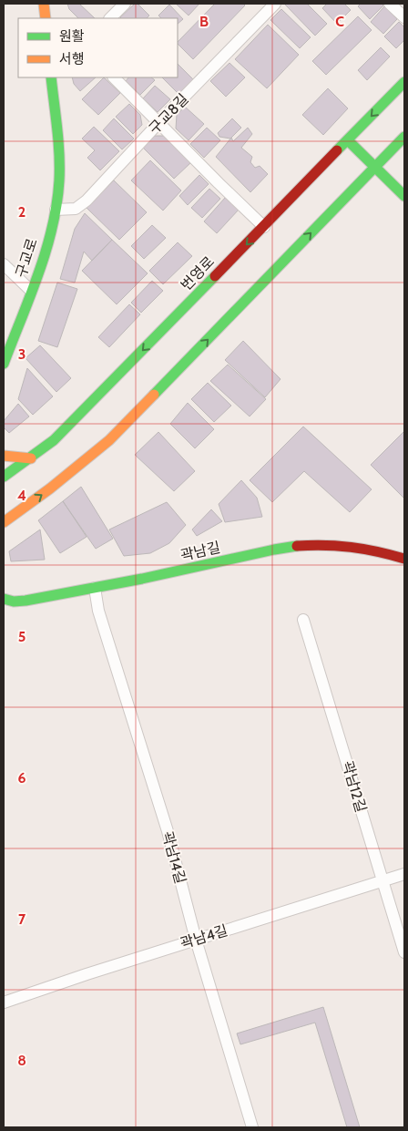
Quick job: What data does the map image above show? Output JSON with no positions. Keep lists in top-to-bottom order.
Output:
{
  "streets": {
    "main road": ["구교로", "번영로", "곽남길"],
    "street": [
      "구교8길",
      "곽남12길",
      "곽남14길",
      "곽남4길"
    ]
  },
  "crossings": [
    ["구교8길", "구교로"],
    ["곽남길", "곽남14길"],
    ["곽남12길", "곽남4길"],
    ["곽남14길", "곽남4길"]
  ],
  "legend": ["원활", "서행"],
  "grid": {
    "columns": ["B", "C"],
    "rows": [
      "2",
      "3",
      "4",
      "5",
      "6",
      "7",
      "8"
    ]
  }
}
